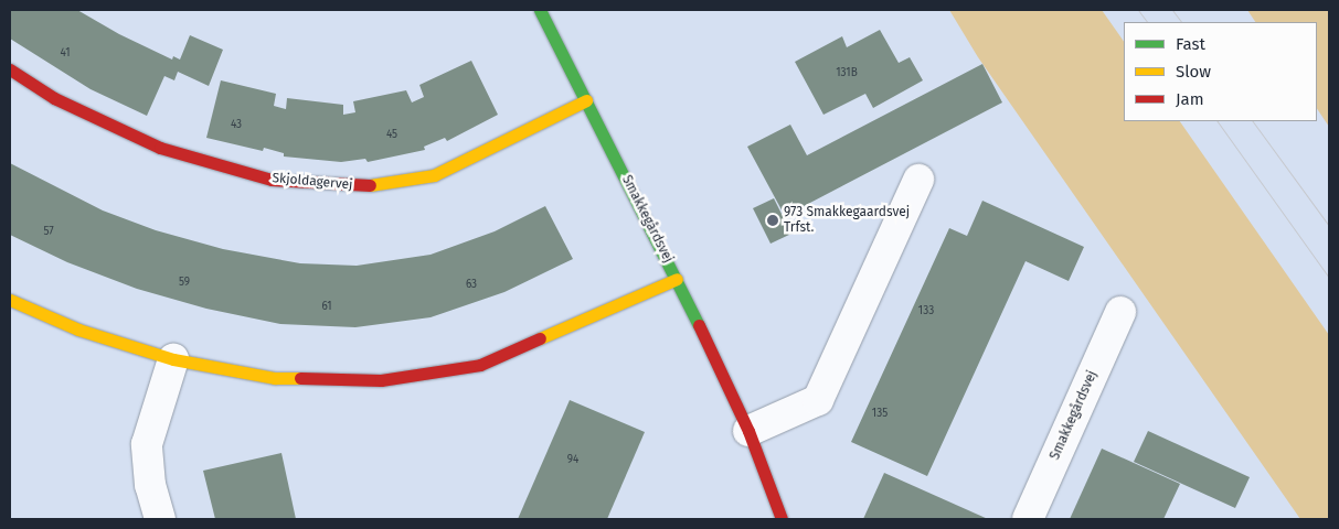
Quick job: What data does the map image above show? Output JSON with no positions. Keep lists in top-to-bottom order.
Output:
{
  "streets": {
    "street": ["Skjoldagervej", "Smakkegårdsvej"]
  },
  "crossings": [
    ["Skjoldagervej", "Smakkegårdsvej"]
  ],
  "places": ["973 Smakkegaardsvej Trfst."],
  "house_numbers": [
    "41",
    "131B",
    "43",
    "45",
    "57",
    "59",
    "63",
    "61",
    "133",
    "135",
    "94"
  ],
  "legend": ["Fast", "Slow", "Jam"]
}
